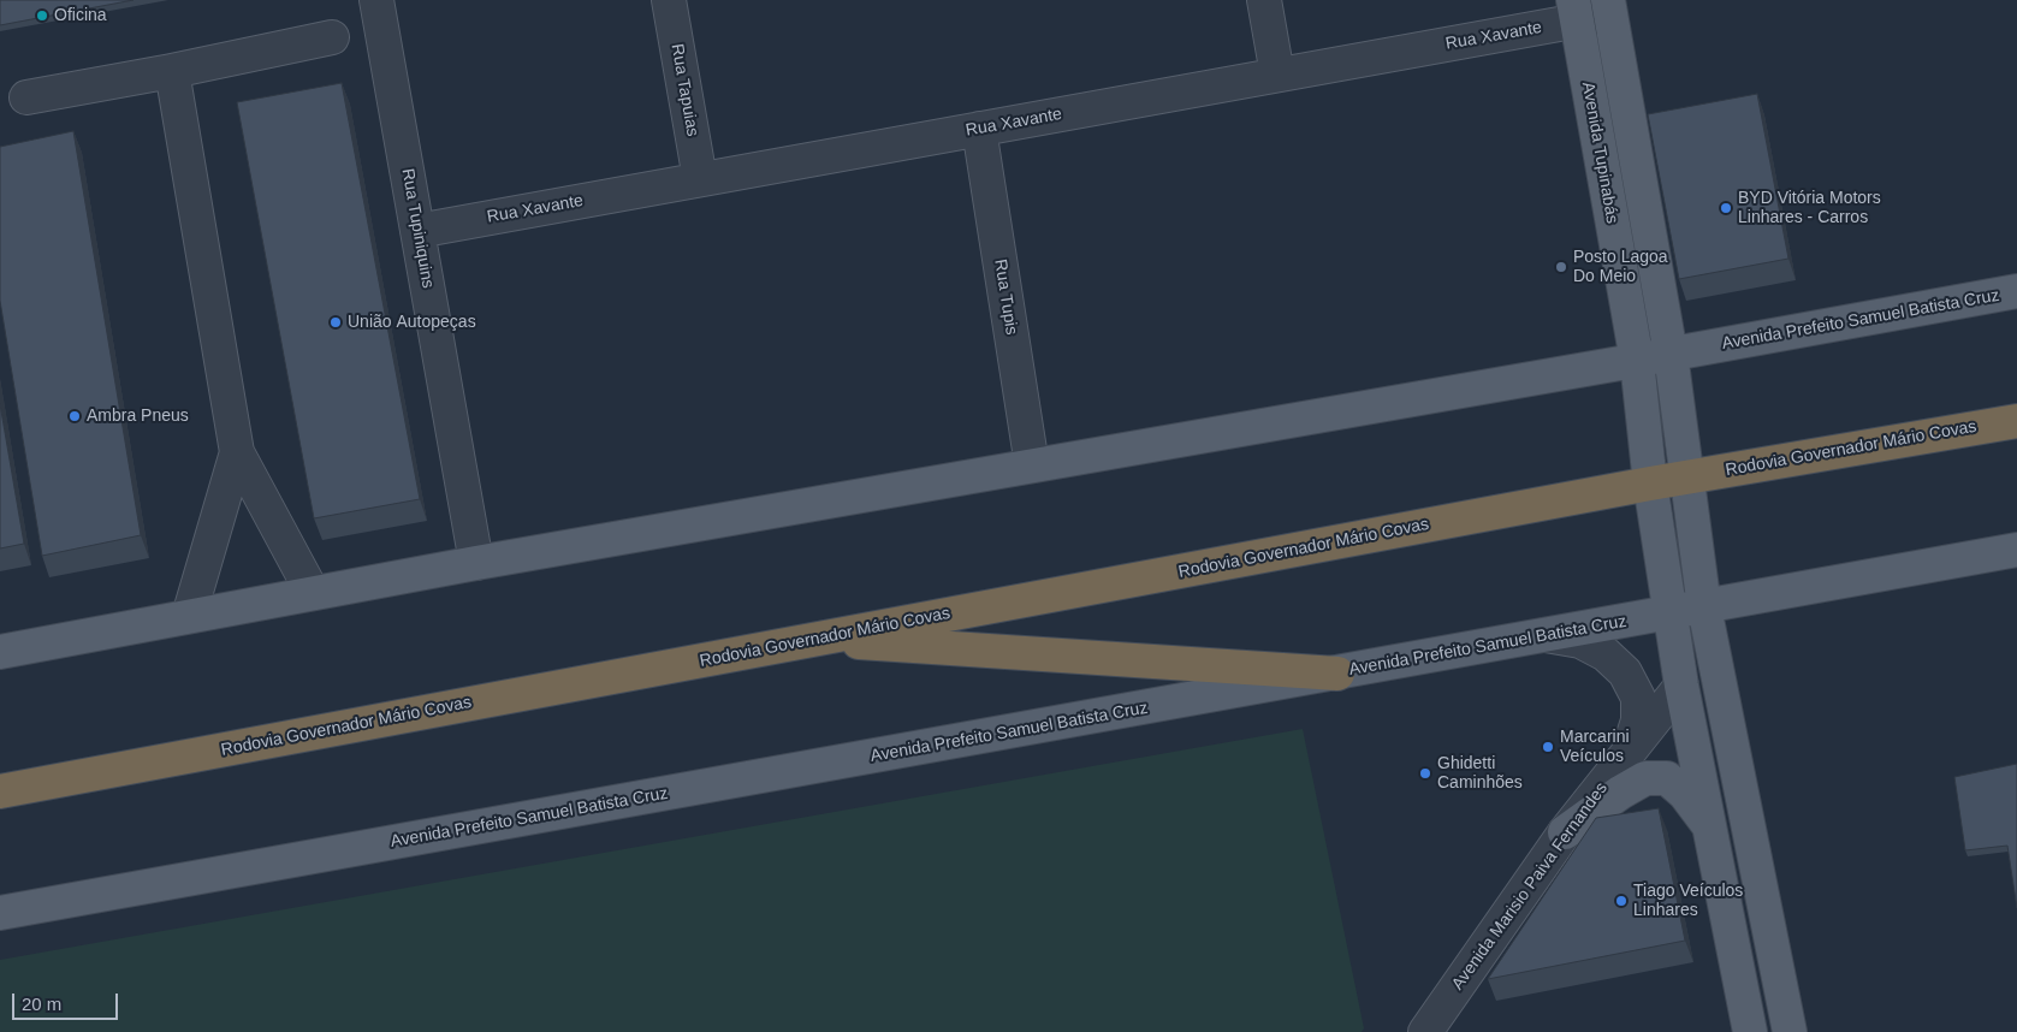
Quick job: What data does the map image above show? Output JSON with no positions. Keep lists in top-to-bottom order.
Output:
{
  "streets": {
    "highway": ["Rodovia Governador Mário Covas"],
    "main road": ["Avenida Tupinabás", "Avenida Prefeito Samuel Batista Cruz"],
    "street": [
      "Rua Xavante",
      "Rua Tapuias",
      "Rua Tupiniquins",
      "Rua Tupis",
      "Avenida Marisio Paiva Fernandes"
    ]
  },
  "crossings": [
    ["Rua Xavante", "Rua Tapuias"],
    ["Rua Xavante", "Avenida Tupinabás"],
    ["Rua Xavante", "Rua Tupiniquins"],
    ["Rua Xavante", "Rua Tupis"],
    ["Avenida Tupinabás", "Avenida Prefeito Samuel Batista Cruz"],
    ["Avenida Tupinabás", "Rodovia Governador Mário Covas"],
    ["Avenida Tupinabás", "Avenida Marisio Paiva Fernandes"],
    ["Rua Tupiniquins", "Avenida Prefeito Samuel Batista Cruz"],
    ["Rua Tupis", "Avenida Prefeito Samuel Batista Cruz"]
  ],
  "places": [
    "Oficina",
    "BYD Vitória Motors Linhares - Carros",
    "Posto Lagoa Do Meio",
    "União Autopeças",
    "Ambra Pneus",
    "Marcarini Veículos",
    "Ghidetti Caminhões",
    "Tiago Veículos Linhares"
  ],
  "scale_bar": "20 m"
}
